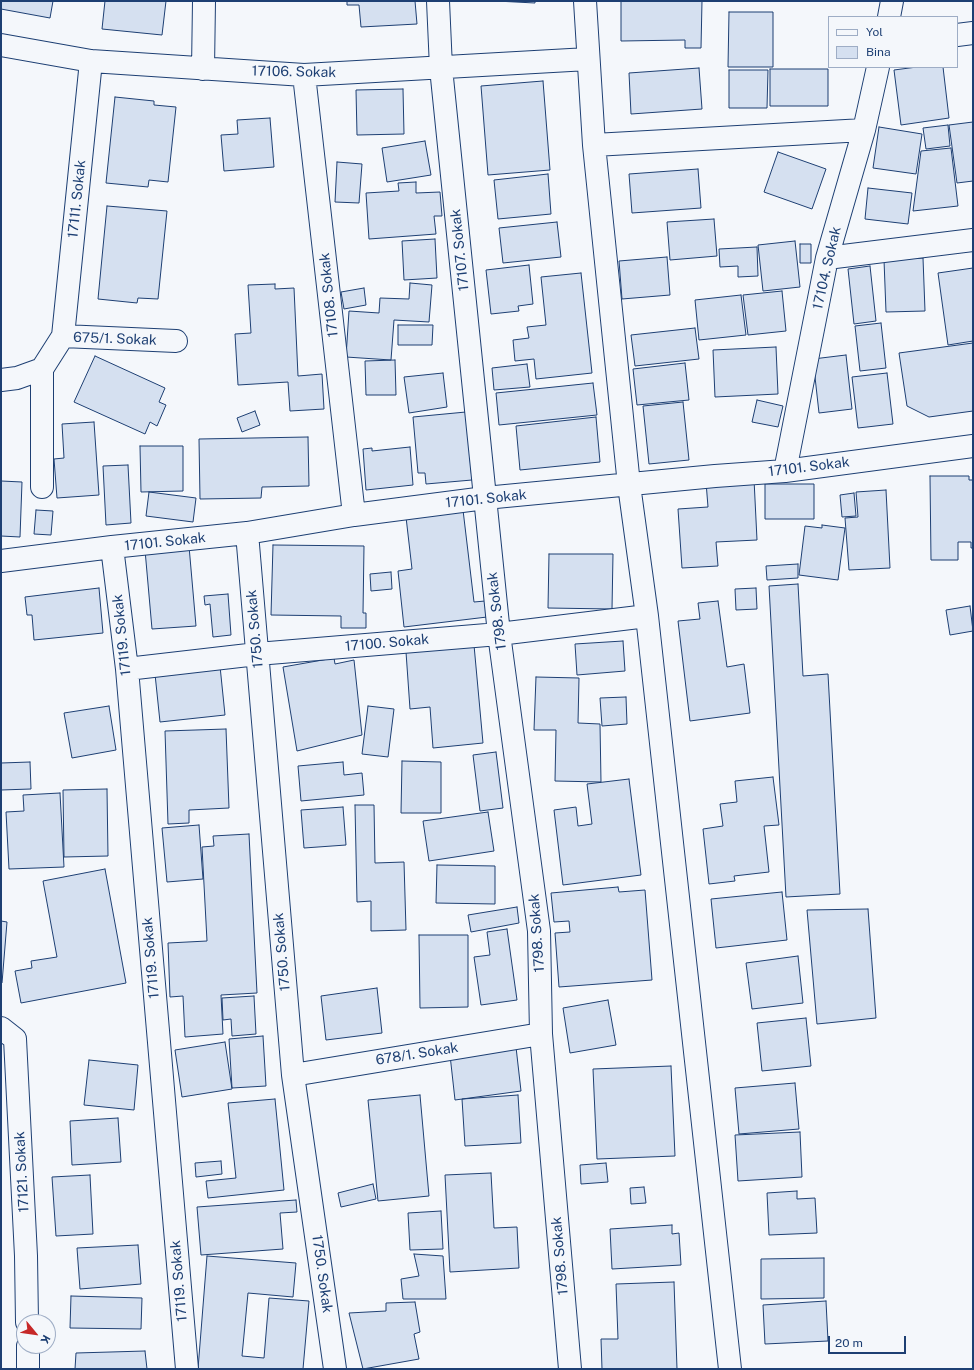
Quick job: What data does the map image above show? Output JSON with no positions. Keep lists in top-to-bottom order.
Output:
{
  "streets": {
    "street": [
      "17106. Sokak",
      "17111. Sokak",
      "17107. Sokak",
      "17104. Sokak",
      "17108. Sokak",
      "675/1. Sokak",
      "17101. Sokak",
      "1798. Sokak",
      "1750. Sokak",
      "17119. Sokak",
      "17100. Sokak",
      "678/1. Sokak",
      "17121. Sokak"
    ]
  },
  "crossings": [
    ["17106. Sokak", "17111. Sokak"],
    ["17106. Sokak", "17107. Sokak"],
    ["17106. Sokak", "17108. Sokak"],
    ["17111. Sokak", "675/1. Sokak"],
    ["17107. Sokak", "17101. Sokak"],
    ["17107. Sokak", "1798. Sokak"],
    ["17104. Sokak", "17101. Sokak"],
    ["17108. Sokak", "17101. Sokak"],
    ["17101. Sokak", "1798. Sokak"],
    ["17101. Sokak", "1750. Sokak"],
    ["17101. Sokak", "17119. Sokak"],
    ["1798. Sokak", "17100. Sokak"],
    ["1798. Sokak", "678/1. Sokak"],
    ["1750. Sokak", "17100. Sokak"],
    ["1750. Sokak", "678/1. Sokak"],
    ["17119. Sokak", "17100. Sokak"]
  ],
  "legend": ["Yol", "Bina"],
  "scale_bar": "20 m",
  "north": "bottom right"
}
